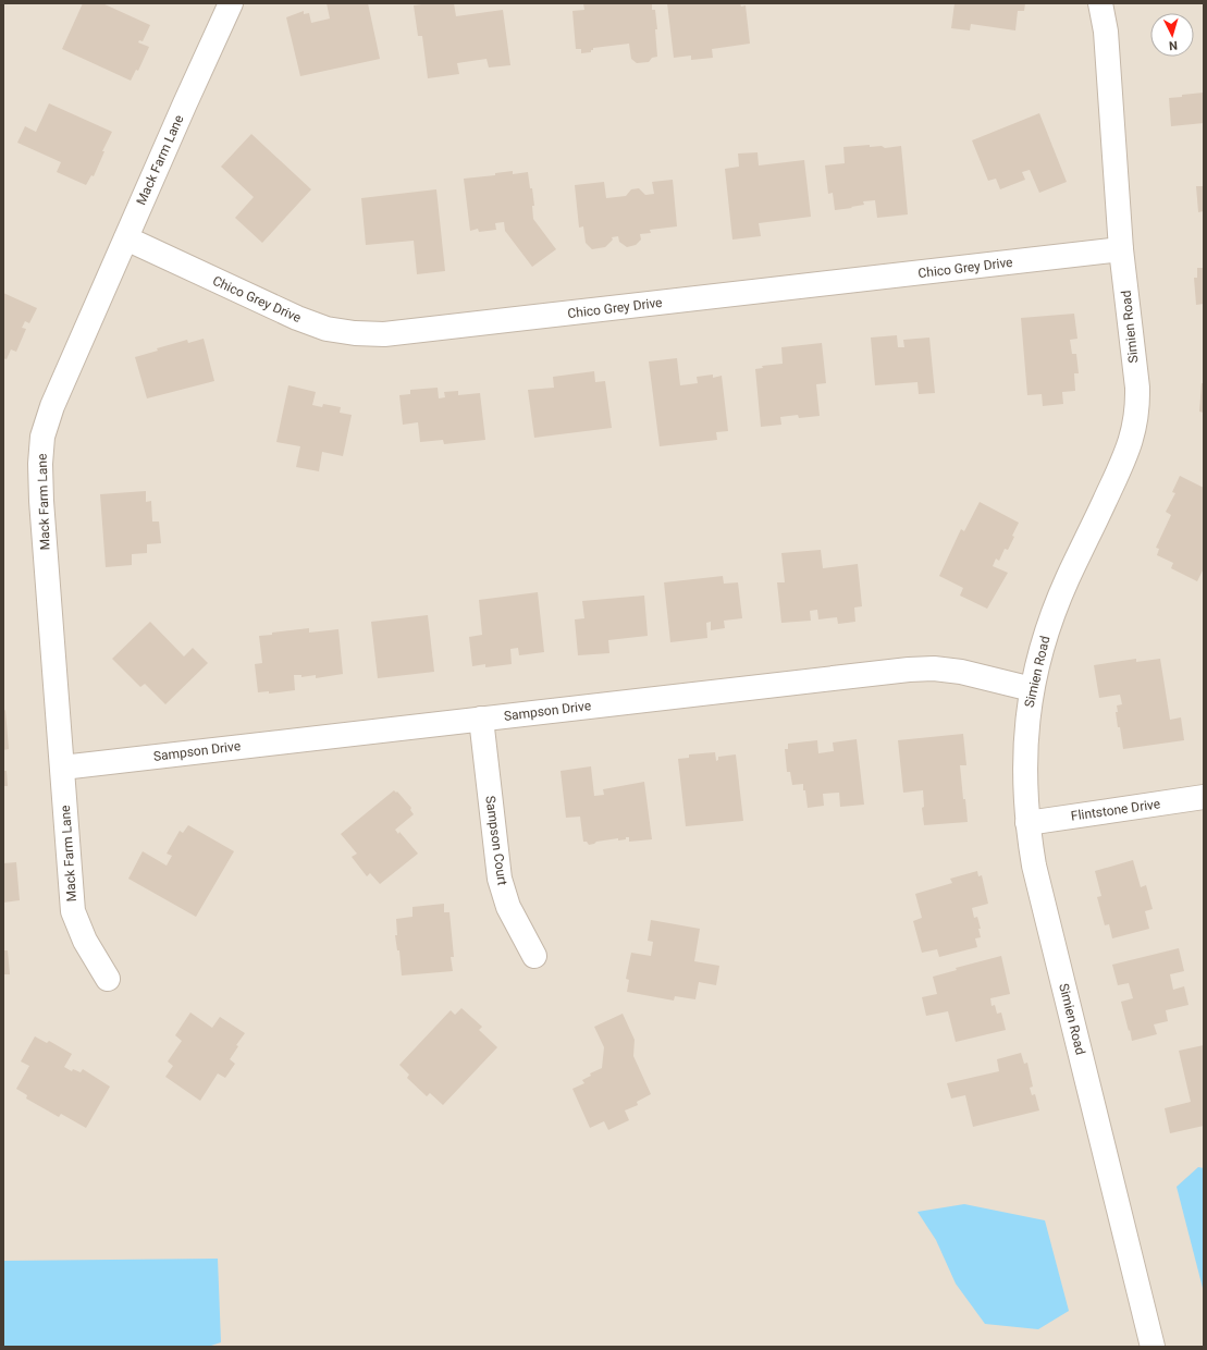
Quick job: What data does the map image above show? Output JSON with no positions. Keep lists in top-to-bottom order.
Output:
{
  "streets": {
    "street": [
      "Mack Farm Lane",
      "Chico Grey Drive",
      "Simien Road",
      "Sampson Drive",
      "Flintstone Drive",
      "Sampson Court"
    ]
  },
  "crossings": [
    ["Mack Farm Lane", "Chico Grey Drive"],
    ["Mack Farm Lane", "Sampson Drive"],
    ["Chico Grey Drive", "Simien Road"],
    ["Simien Road", "Sampson Drive"],
    ["Simien Road", "Flintstone Drive"],
    ["Sampson Drive", "Sampson Court"]
  ],
  "north": "bottom"
}
